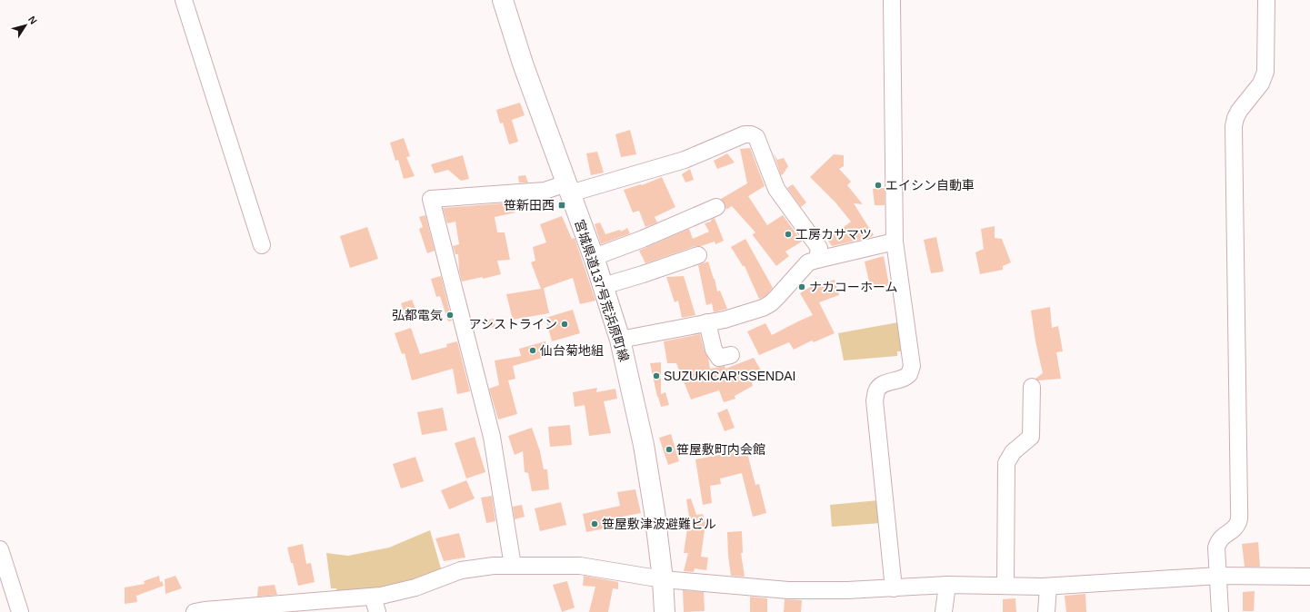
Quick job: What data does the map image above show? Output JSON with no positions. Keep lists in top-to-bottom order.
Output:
{
  "streets": {
    "main road": ["宮城県道137号荒浜原町線"]
  },
  "places": {
    "other": [
      "エイシン自動車",
      "工房カサマツ",
      "ナカコーホーム",
      "弘都電気",
      "アシストライン",
      "仙台菊地組",
      "SUZUKICAR’SSENDAI",
      "笹屋敷町内会館",
      "笹屋敷津波避難ビル"
    ],
    "transit": ["笹新田西"]
  },
  "north": "top right"
}
